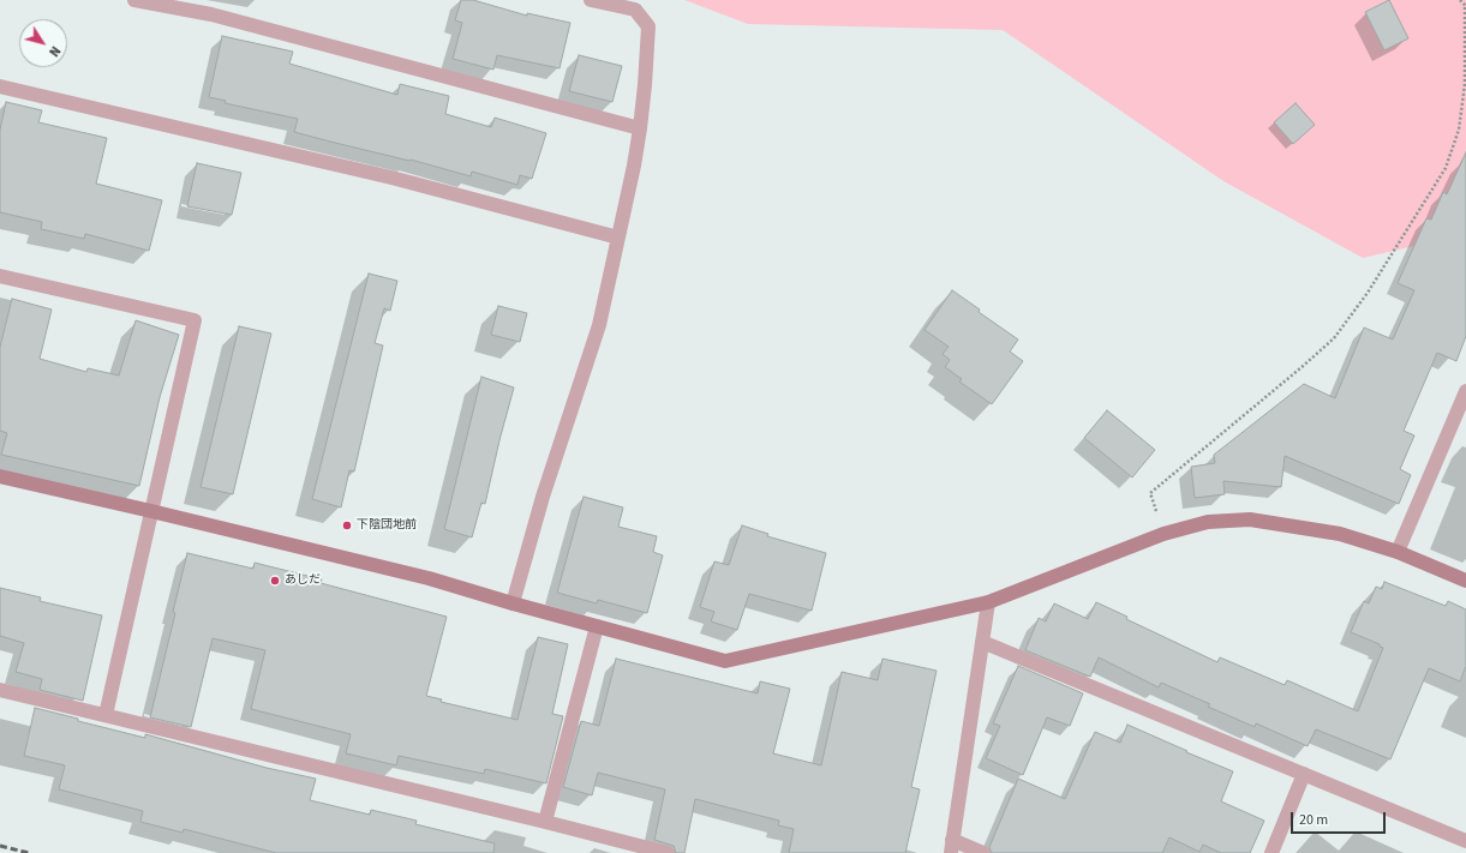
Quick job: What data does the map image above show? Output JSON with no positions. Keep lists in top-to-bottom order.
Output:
{
  "places": ["下陰団地前", "あしだ"],
  "scale_bar": "20 m",
  "north": "bottom right"
}
